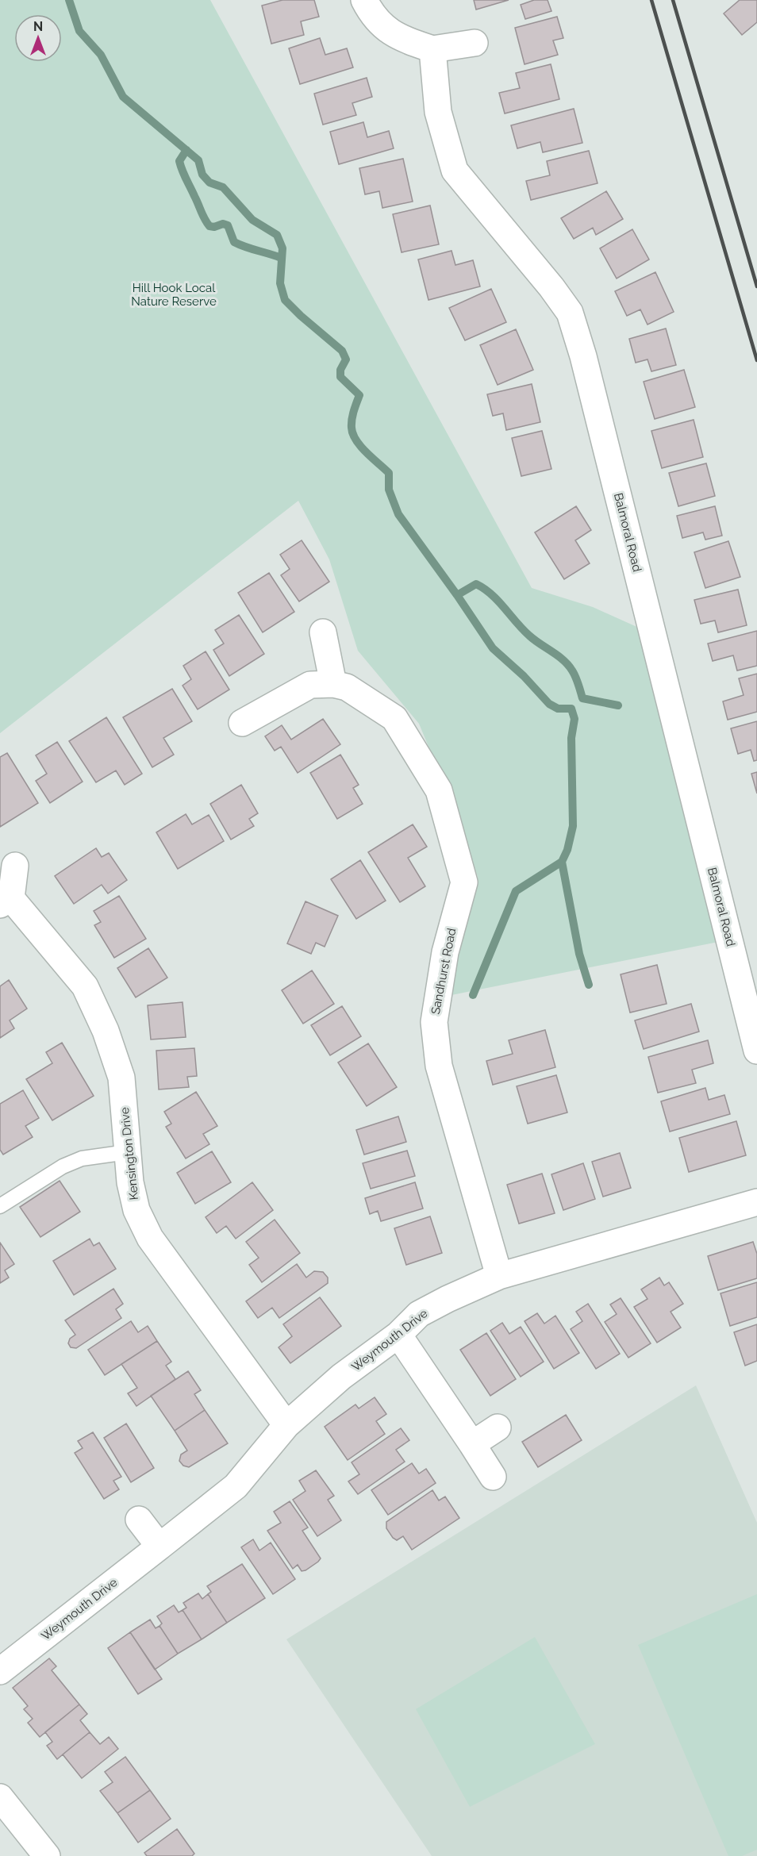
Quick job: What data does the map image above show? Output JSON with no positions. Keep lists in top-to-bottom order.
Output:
{
  "streets": {
    "street": [
      "Balmoral Road",
      "Sandhurst Road",
      "Kensington Drive",
      "Weymouth Drive"
    ]
  },
  "crossings": [
    ["Sandhurst Road", "Weymouth Drive"],
    ["Kensington Drive", "Weymouth Drive"]
  ],
  "parks": ["Hill Hook Local Nature Reserve"],
  "north": "top"
}
